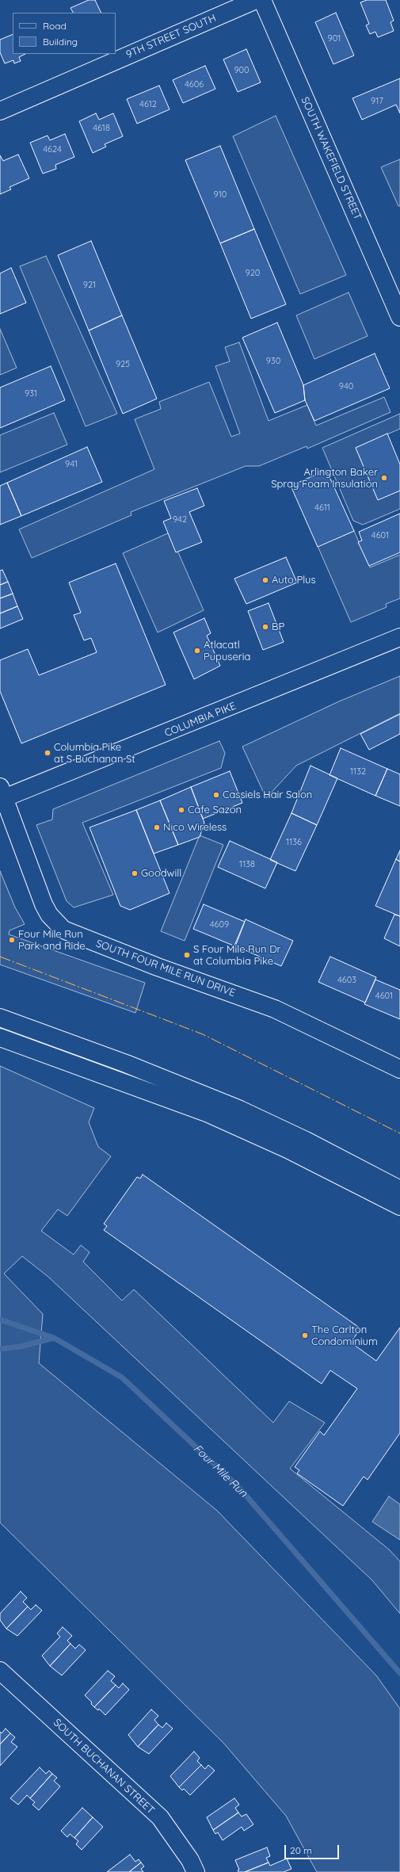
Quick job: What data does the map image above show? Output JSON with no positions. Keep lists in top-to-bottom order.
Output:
{
  "streets": {
    "street": [
      "9TH STREET SOUTH",
      "SOUTH WAKEFIELD STREET",
      "COLUMBIA PIKE",
      "SOUTH FOUR MILE RUN DRIVE",
      "SOUTH BUCHANAN STREET"
    ]
  },
  "crossings": [
    ["COLUMBIA PIKE", "SOUTH FOUR MILE RUN DRIVE"]
  ],
  "water": ["Four Mile Run"],
  "places": [
    "Arlington Baker Spray Foam Insulation",
    "Auto Plus",
    "BP",
    "Atlacatl Pupuseria",
    "Columbia Pike at S Buchanan St",
    "Cassiels Hair Salon",
    "Cafe Sazon",
    "Nico Wireless",
    "Goodwill",
    "Four Mile Run Park and Ride",
    "S Four Mile Run Dr at Columbia Pike",
    "The Carlton Condominium"
  ],
  "house_numbers": [
    "901",
    "900",
    "4606",
    "917",
    "4612",
    "4618",
    "4624",
    "910",
    "920",
    "921",
    "930",
    "925",
    "940",
    "931",
    "941",
    "4611",
    "942",
    "4601",
    "1132",
    "1136",
    "1138",
    "4609",
    "4603",
    "4601"
  ],
  "legend": ["Road", "Building"],
  "scale_bar": "20 m"
}
